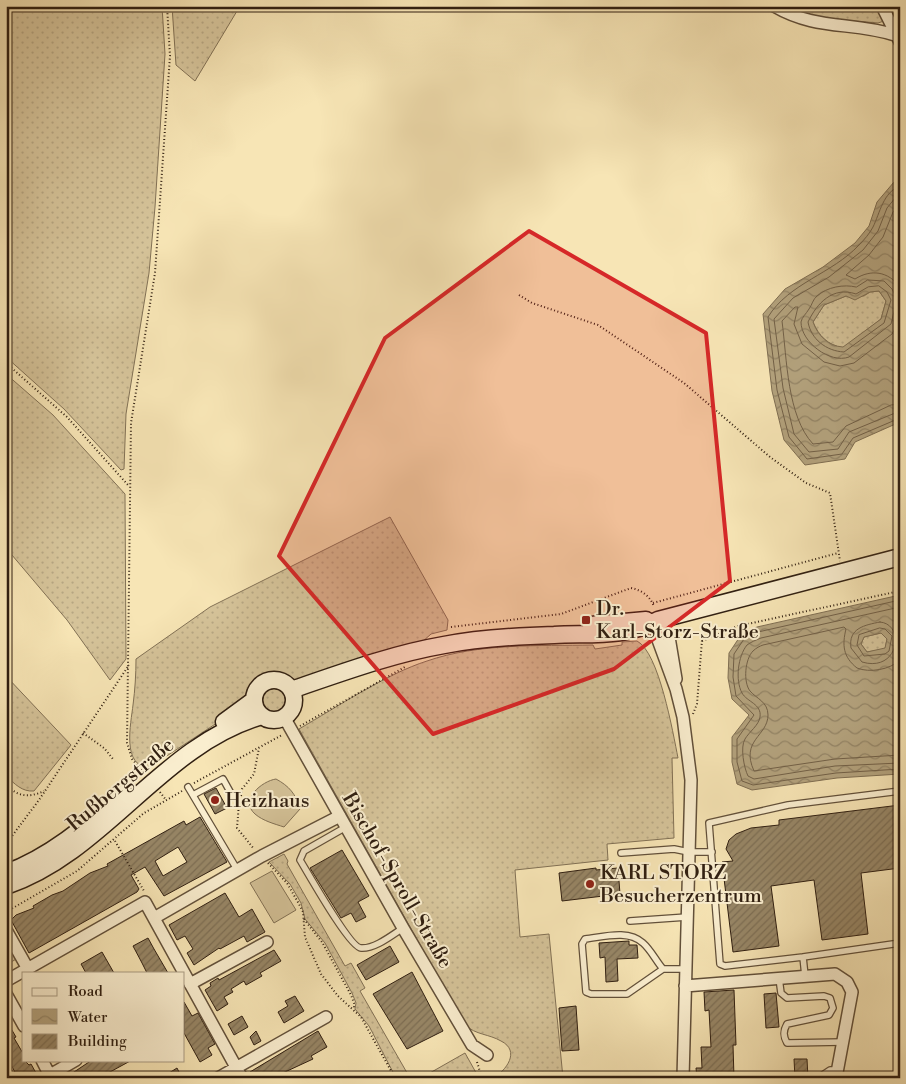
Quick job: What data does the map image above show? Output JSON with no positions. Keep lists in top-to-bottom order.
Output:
{
  "streets": {
    "street": ["Rußbergstraße", "Bischof-Sproll-Straße"]
  },
  "crossings": [
    ["Rußbergstraße", "Bischof-Sproll-Straße"]
  ],
  "places": {
    "transit": ["Dr. Karl-Storz-Straße"],
    "other": ["Heizhaus", "KARL STORZ Besucherzentrum"]
  },
  "legend": ["Road", "Water", "Building"]
}
